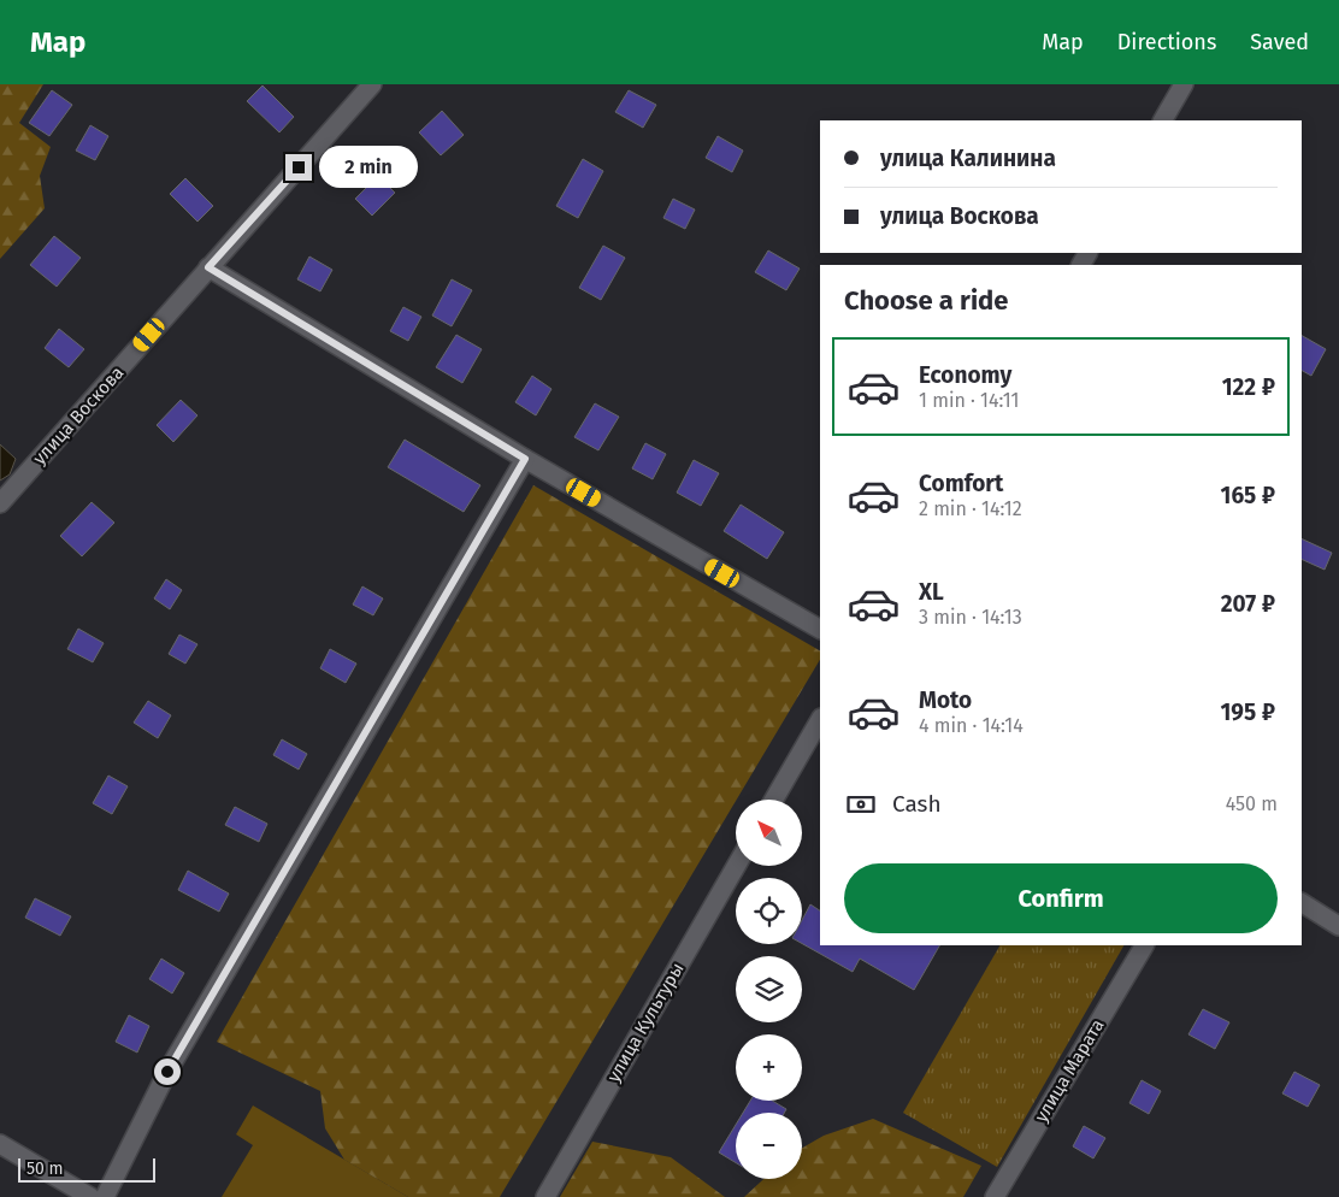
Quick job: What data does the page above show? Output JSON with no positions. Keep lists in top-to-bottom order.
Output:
{
  "streets": {
    "street": ["улица Воскова", "улица Культуры", "улица Марата"]
  },
  "scale_bar": "50 m",
  "north": "top left",
  "page": {
    "header": "Map",
    "nav": ["Map", "Directions", "Saved"],
    "banner": ["улица Калинина", "улица Воскова"],
    "bubble": "2 min",
    "heading": "Choose a ride",
    "list": [
      {
        "name": "Economy",
        "note": "1 min · 14:11",
        "value": "122 ₽"
      },
      {
        "name": "Comfort",
        "note": "2 min · 14:12",
        "value": "165 ₽"
      },
      {
        "name": "XL",
        "note": "3 min · 14:13",
        "value": "207 ₽"
      },
      {
        "name": "Moto",
        "note": "4 min · 14:14",
        "value": "195 ₽"
      }
    ],
    "pay": ["Cash", "450 m"],
    "map_buttons": ["+", "−"],
    "buttons": "Confirm",
    "scale": "50 m"
  }
}
